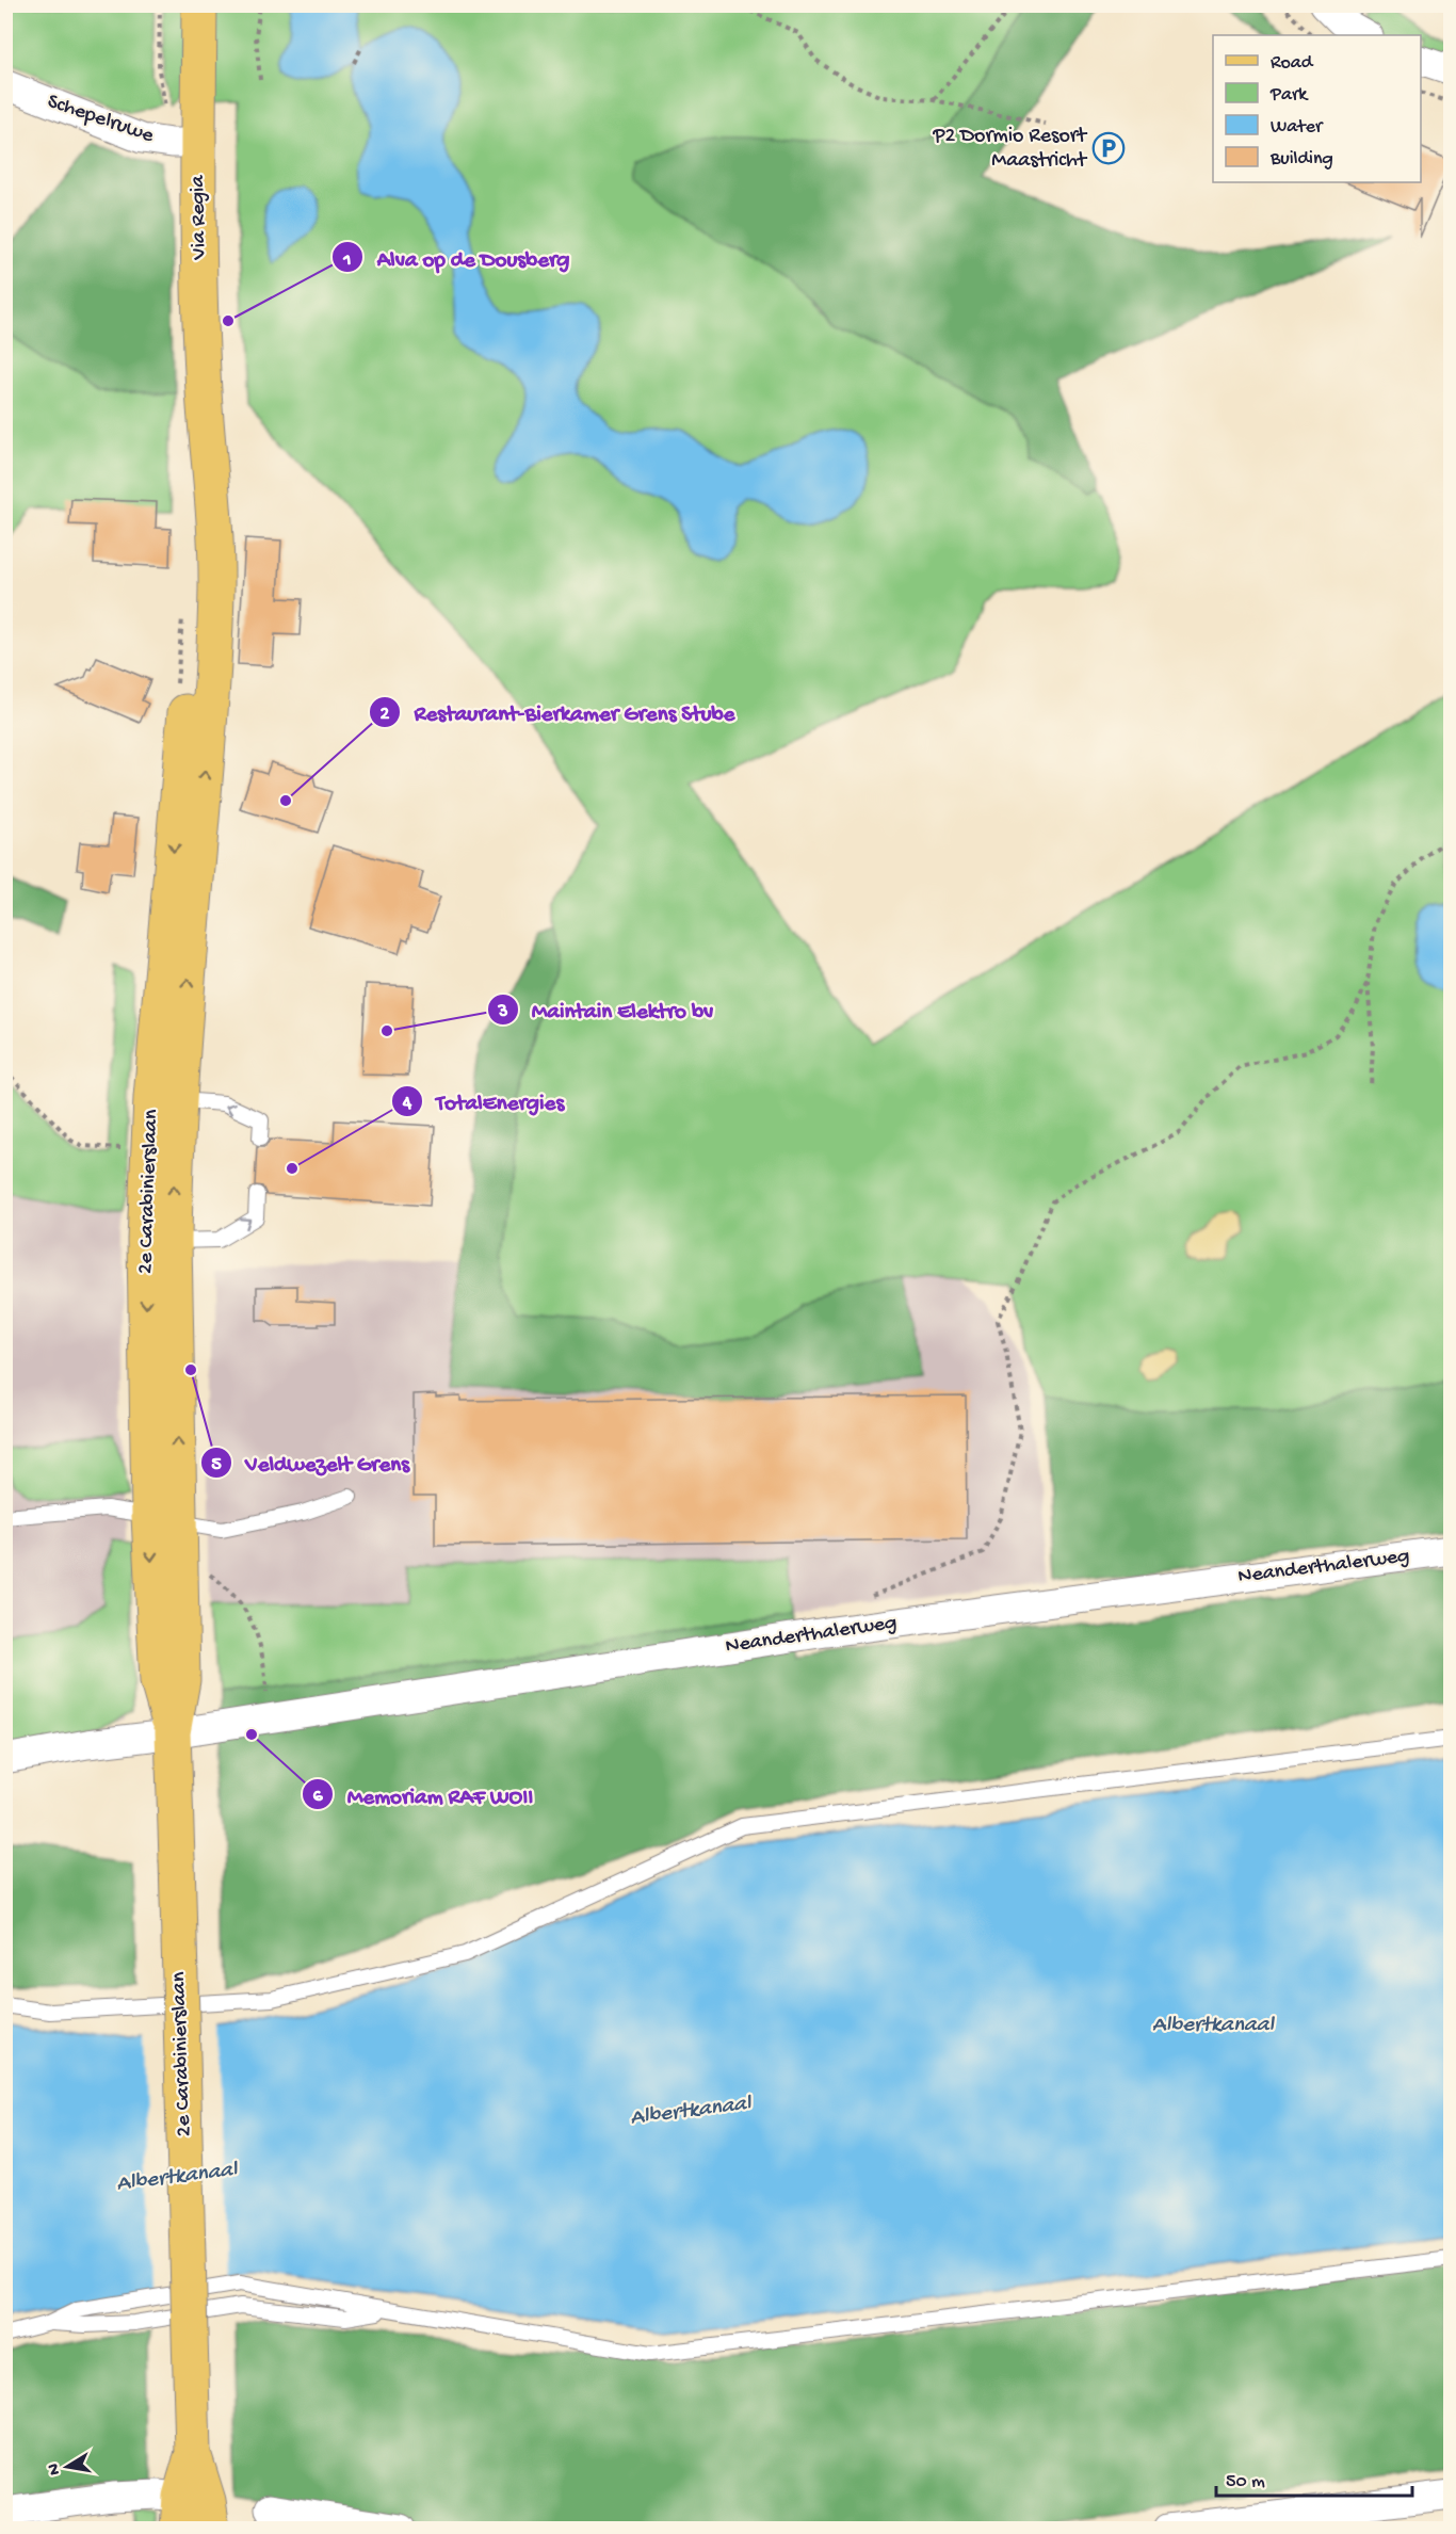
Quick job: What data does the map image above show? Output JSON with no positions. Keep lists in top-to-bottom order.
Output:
{
  "streets": {
    "main road": ["Via Regia", "2e Carabinierslaan"],
    "street": ["Schepelruwe", "Neanderthalerweg"]
  },
  "crossings": [
    ["Schepelruwe", "Via Regia"],
    ["Via Regia", "2e Carabinierslaan"],
    ["2e Carabinierslaan", "Neanderthalerweg"]
  ],
  "water": ["Albertkanaal"],
  "places": {
    "parking": ["P2 Dormio Resort Maastricht"],
    "other": [
      "Alva op de Dousberg",
      "Restaurant-Bierkamer Grens Stube",
      "Maintain Elektro bv",
      "TotalEnergies",
      "Veldwezelt Grens",
      "Memoriam RAF WOII"
    ]
  },
  "legend": [
    "Road",
    "Park",
    "Water",
    "Building"
  ],
  "scale_bar": "50 m",
  "north": "left"
}
